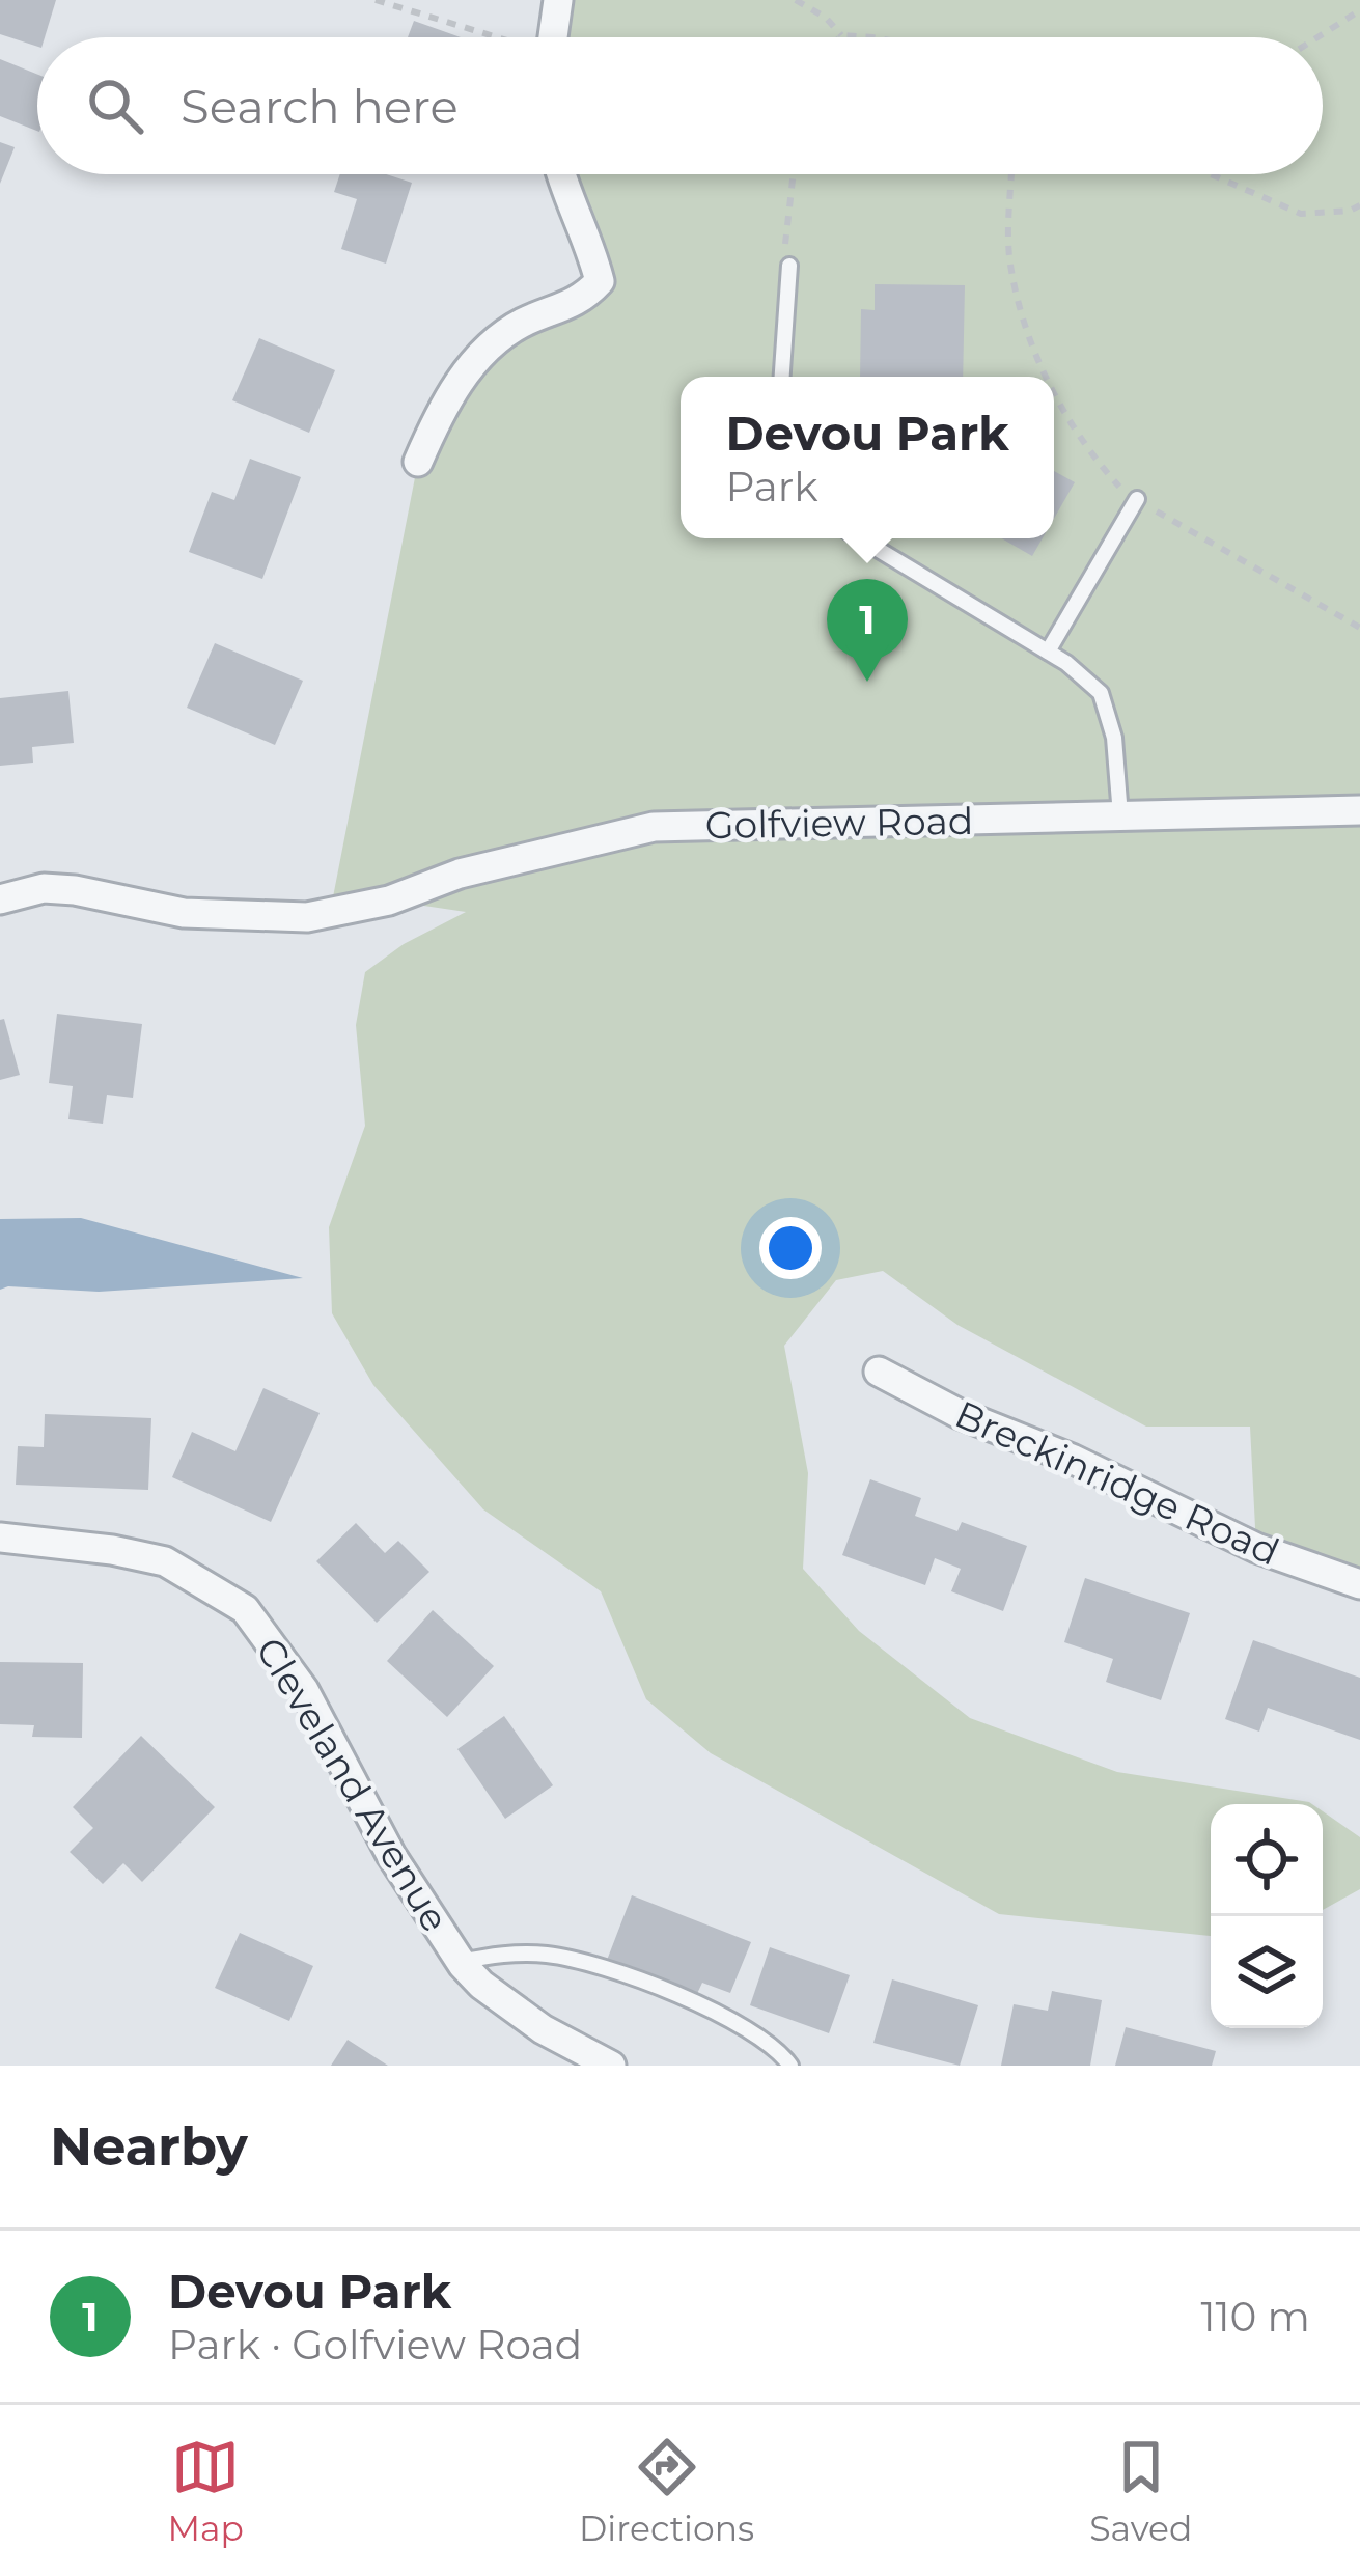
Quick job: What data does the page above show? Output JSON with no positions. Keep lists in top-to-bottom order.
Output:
{
  "streets": {
    "street": ["Golfview Road", "Breckinridge Road", "Cleveland Avenue"]
  },
  "page": {
    "search": "Search here",
    "popup": ["Devou Park", "Park"],
    "pins": "1",
    "heading": "Nearby",
    "list": [
      {
        "mark": "1",
        "name": "Devou Park",
        "note": "Park · Golfview Road",
        "value": "110 m"
      }
    ],
    "nav": ["Map", "Directions", "Saved"]
  }
}
